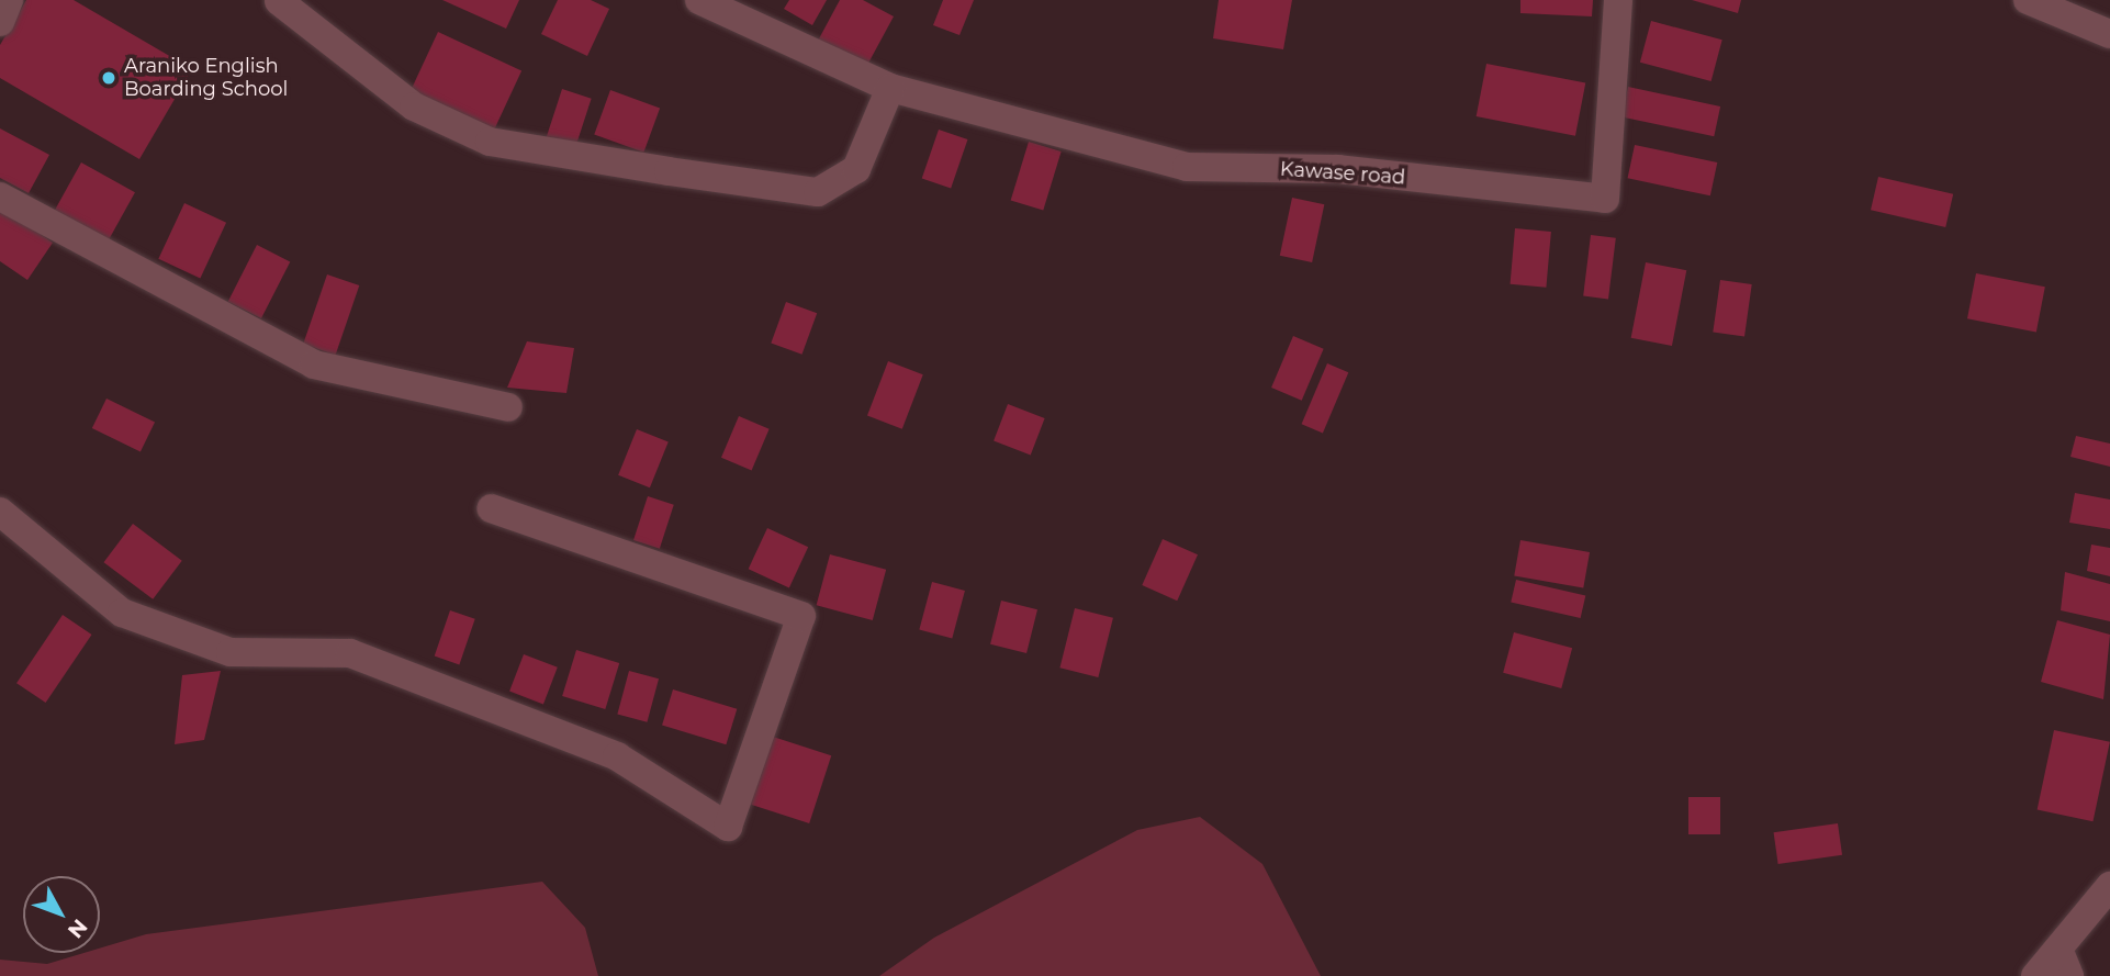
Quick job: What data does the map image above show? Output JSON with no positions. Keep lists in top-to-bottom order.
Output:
{
  "streets": {
    "street": ["Kawase road"]
  },
  "places": ["Araniko English Boarding School"],
  "north": "bottom right"
}
